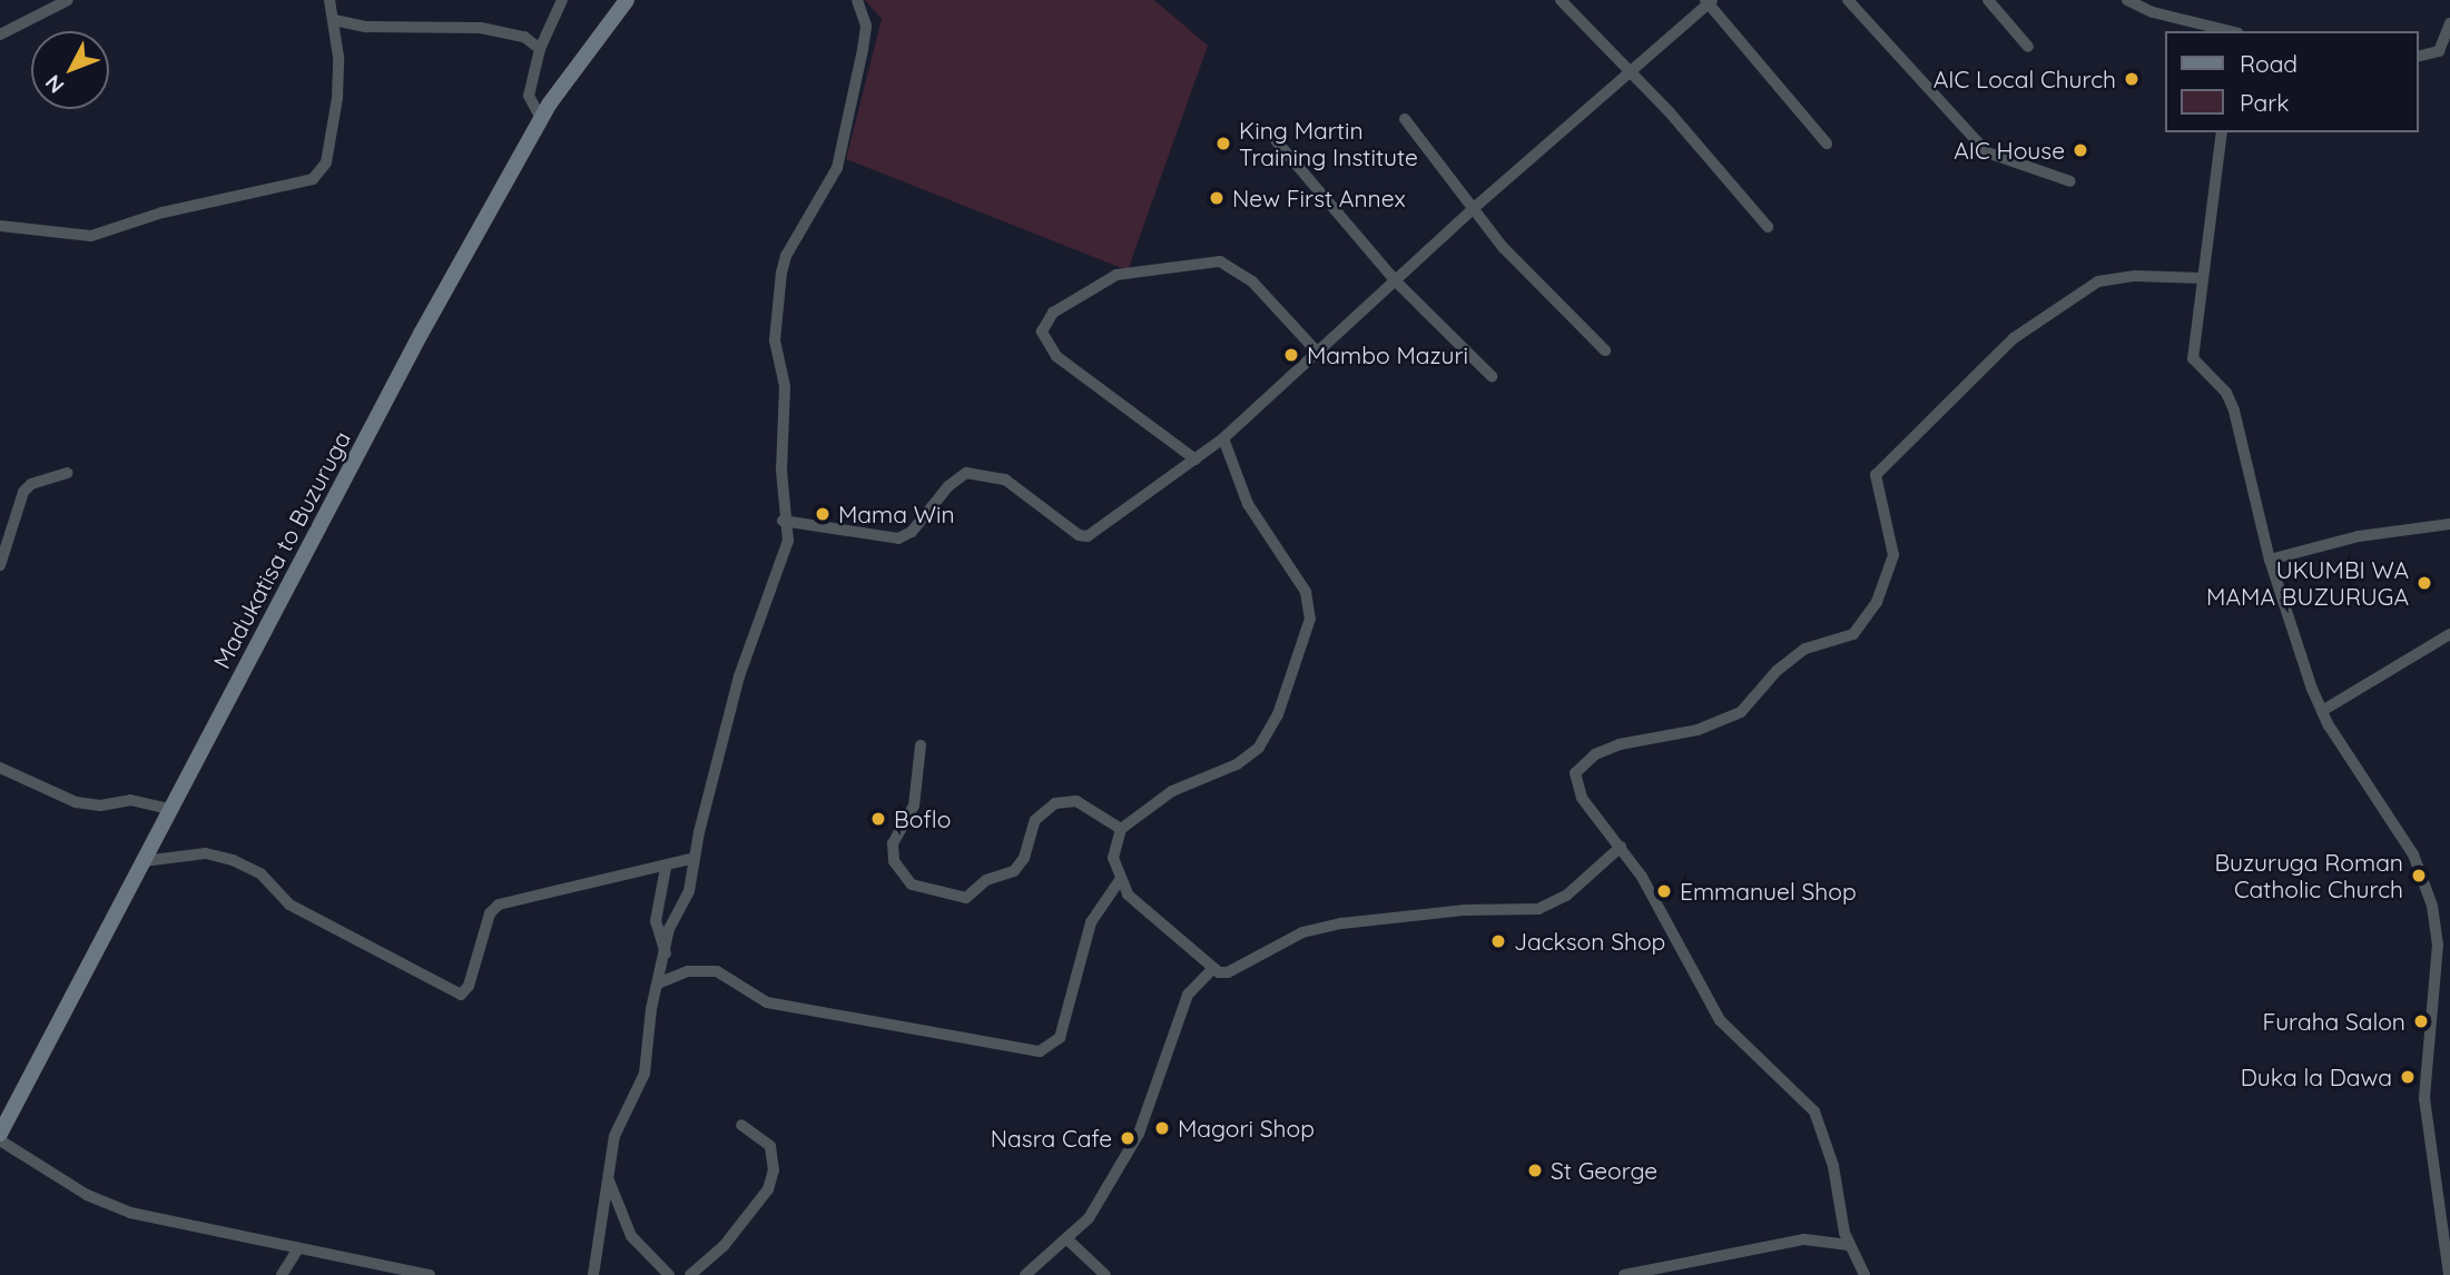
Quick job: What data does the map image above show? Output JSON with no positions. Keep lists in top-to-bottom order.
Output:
{
  "streets": {
    "main road": ["Madukatisa to Buzuruga"]
  },
  "places": [
    "AIC Local Church",
    "King Martin Training Institute",
    "AIC House",
    "New First Annex",
    "Mambo Mazuri",
    "Mama Win",
    "UKUMBI WA MAMA BUZURUGA",
    "Boflo",
    "Buzuruga Roman Catholic Church",
    "Emmanuel Shop",
    "Jackson Shop",
    "Furaha Salon",
    "Duka la Dawa",
    "Magori Shop",
    "Nasra Cafe",
    "St George"
  ],
  "legend": ["Road", "Park"],
  "north": "bottom left"
}
